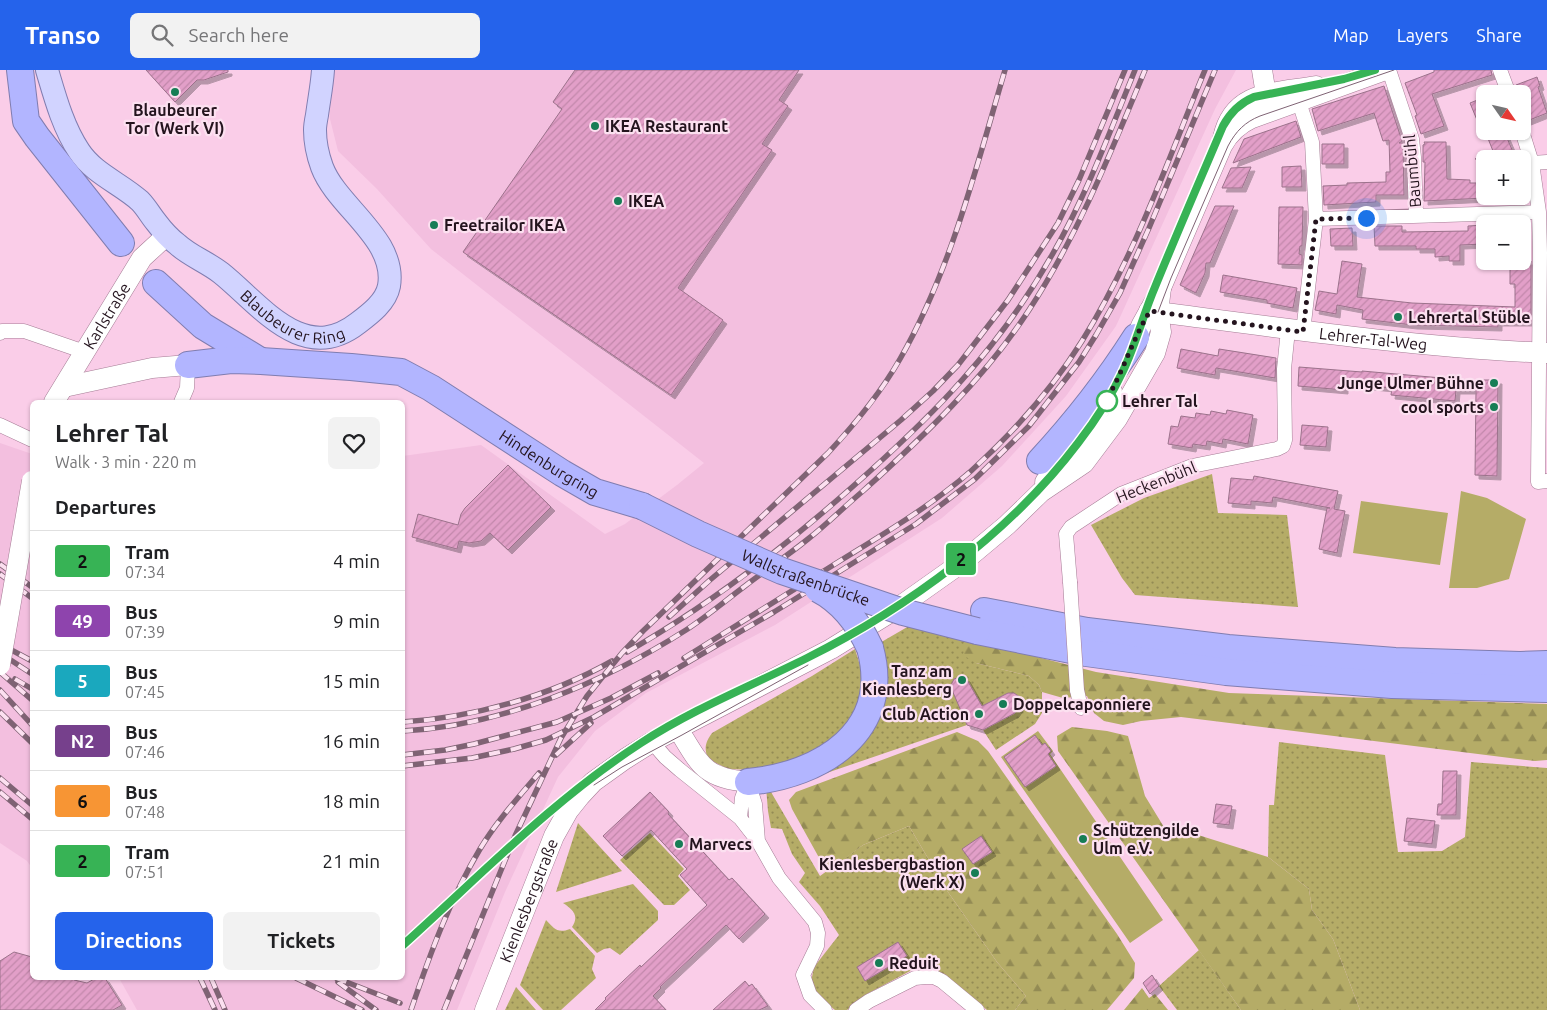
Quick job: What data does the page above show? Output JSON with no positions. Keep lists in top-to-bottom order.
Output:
{
  "streets": {
    "highway": ["Hindenburgring", "Wallstraßenbrücke"],
    "main road": ["Blaubeurer Ring"],
    "street": [
      "Baumbühl",
      "Karlstraße",
      "Lehrer-Tal-Weg",
      "Heckenbühl",
      "Kienlesbergstraße"
    ]
  },
  "crossings": [
    ["Blaubeurer Ring", "Karlstraße"],
    ["Lehrer-Tal-Weg", "Heckenbühl"],
    ["Lehrer-Tal-Weg", "Kienlesbergstraße"],
    ["Hindenburgring", "Wallstraßenbrücke"]
  ],
  "places": [
    "Blaubeurer Tor (Werk VI)",
    "IKEA Restaurant",
    "IKEA",
    "Freetrailor IKEA",
    "Lehrertal Stüble",
    "Junge Ulmer Bühne",
    "Lehrer Tal",
    "cool sports",
    "Tanz am Kienlesberg",
    "Doppelcaponniere",
    "Club Action",
    "Schützengilde Ulm e.V.",
    "Marvecs",
    "Kienlesbergbastion (Werk X)",
    "Reduit"
  ],
  "lines": ["tram line 2"],
  "north": "bottom right",
  "page": {
    "header": "Transo",
    "search": "Search here",
    "nav": ["Map", "Layers", "Share"],
    "on_map": "2",
    "map_buttons": ["+", "−"],
    "heading": [
      ["Lehrer Tal", "Walk · 3 min · 220 m"],
      "Departures"
    ],
    "list": [
      {
        "mark": "2",
        "name": "Tram",
        "note": "07:34",
        "value": "4 min"
      },
      {
        "mark": "49",
        "name": "Bus",
        "note": "07:39",
        "value": "9 min"
      },
      {
        "mark": "5",
        "name": "Bus",
        "note": "07:45",
        "value": "15 min"
      },
      {
        "mark": "N2",
        "name": "Bus",
        "note": "07:46",
        "value": "16 min"
      },
      {
        "mark": "6",
        "name": "Bus",
        "note": "07:48",
        "value": "18 min"
      },
      {
        "mark": "2",
        "name": "Tram",
        "note": "07:51",
        "value": "21 min"
      }
    ],
    "buttons": ["Directions", "Tickets"]
  }
}
